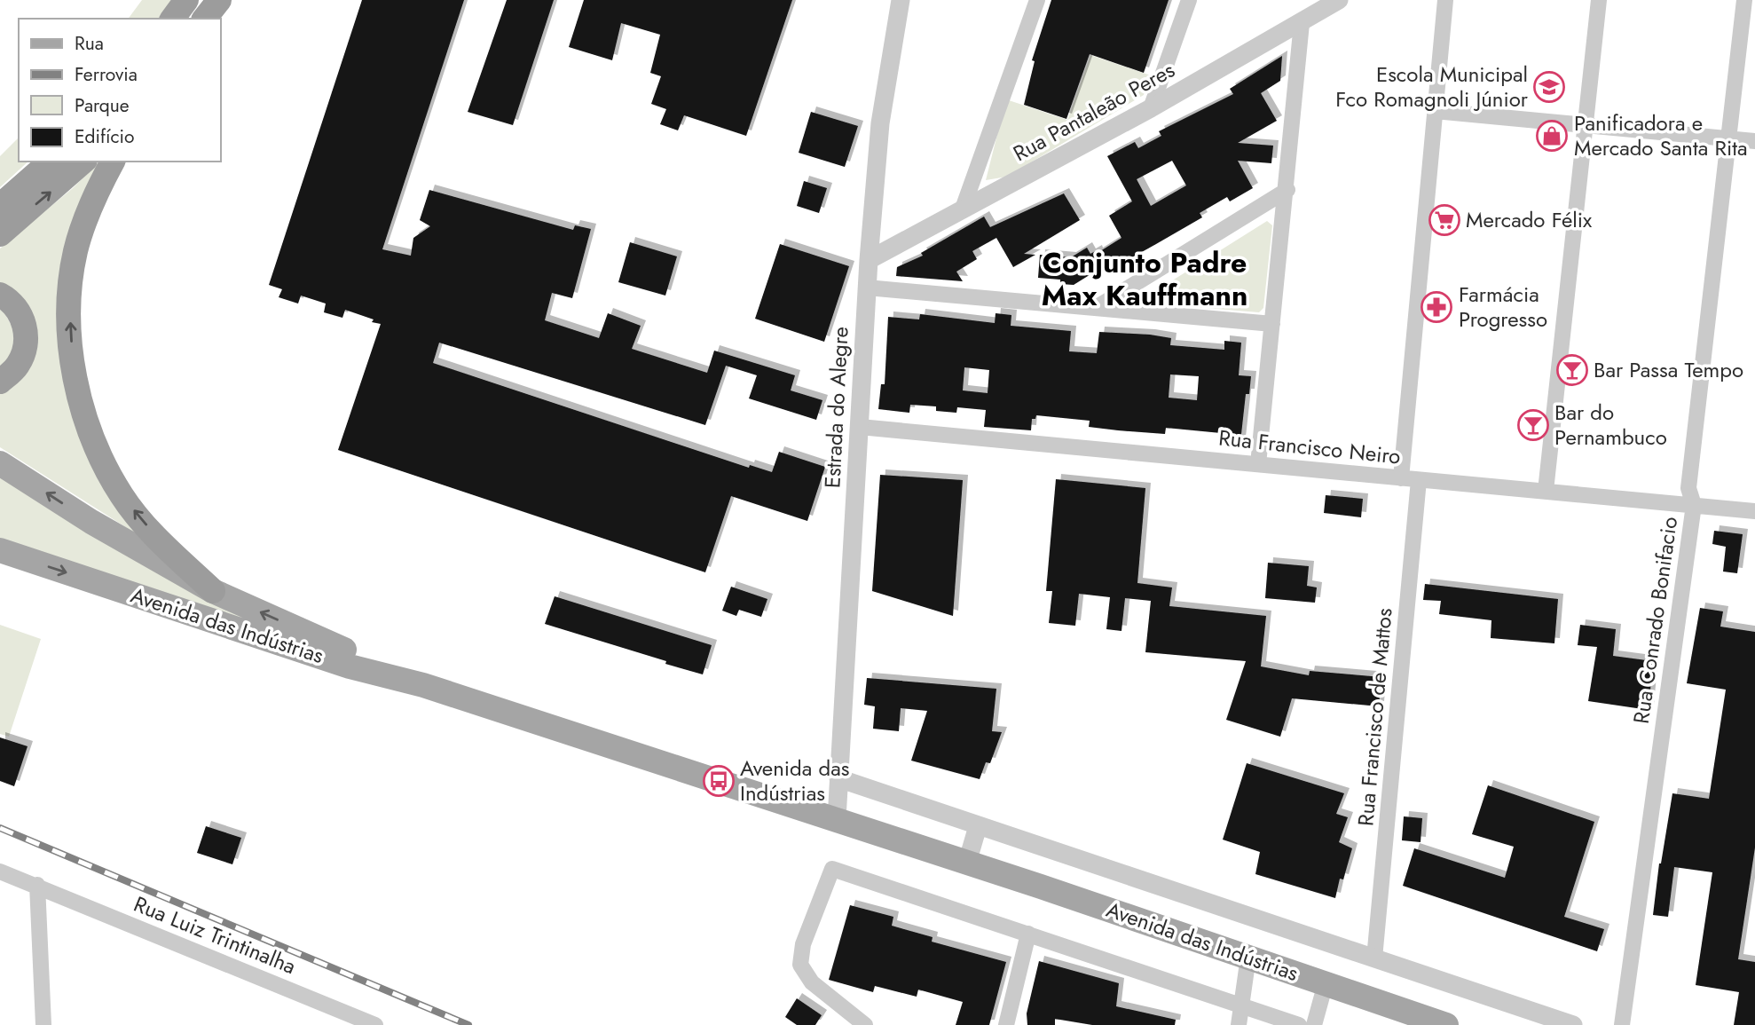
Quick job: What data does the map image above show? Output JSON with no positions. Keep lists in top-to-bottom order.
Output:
{
  "streets": {
    "main road": ["Avenida das Indústrias"],
    "street": [
      "Rua Pantaleão Peres",
      "Estrada do Alegre",
      "Rua Francisco Neiro",
      "Rua Conrado Bonifacio",
      "Rua Francisco de Mattos",
      "Rua Luiz Trintinalha"
    ]
  },
  "crossings": [
    ["Rua Pantaleão Peres", "Estrada do Alegre"],
    ["Estrada do Alegre", "Rua Francisco Neiro"],
    ["Estrada do Alegre", "Avenida das Indústrias"],
    ["Rua Francisco Neiro", "Rua Conrado Bonifacio"],
    ["Rua Francisco Neiro", "Rua Francisco de Mattos"],
    ["Avenida das Indústrias", "Rua Francisco de Mattos"]
  ],
  "districts": ["Conjunto Padre Max Kauffmann"],
  "places": {
    "school or university": ["Escola Municipal Fco Romagnoli Júnior"],
    "shop": ["Panificadora e Mercado Santa Rita"],
    "supermarket": ["Mercado Félix"],
    "pharmacy": ["Farmácia Progresso"],
    "bar": ["Bar Passa Tempo", "Bar do Pernambuco"],
    "bus stop": ["Avenida das Indústrias"]
  },
  "legend": [
    "Rua",
    "Ferrovia",
    "Parque",
    "Edifício"
  ]
}
